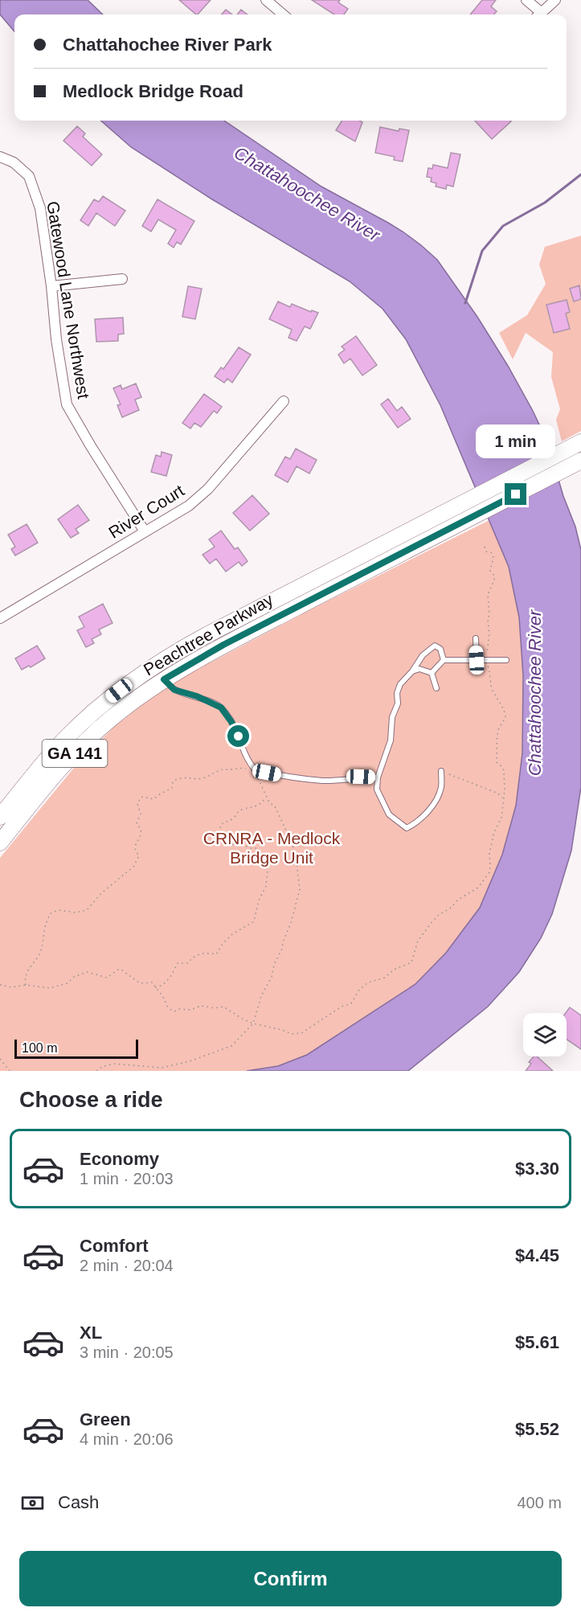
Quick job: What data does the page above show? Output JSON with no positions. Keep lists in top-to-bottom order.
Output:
{
  "streets": {
    "highway": ["Peachtree Parkway", "GA 141"],
    "street": ["Gatewood Lane Northwest", "River Court"]
  },
  "crossings": [
    ["Gatewood Lane Northwest", "River Court"]
  ],
  "water": ["Chattahoochee River"],
  "parks": ["CRNRA - Medlock Bridge Unit"],
  "scale_bar": "100 m",
  "page": {
    "banner": ["Chattahochee River Park", "Medlock Bridge Road"],
    "bubble": "1 min",
    "scale": "100 m",
    "heading": "Choose a ride",
    "list": [
      {
        "name": "Economy",
        "note": "1 min · 20:03",
        "value": "$3.30"
      },
      {
        "name": "Comfort",
        "note": "2 min · 20:04",
        "value": "$4.45"
      },
      {
        "name": "XL",
        "note": "3 min · 20:05",
        "value": "$5.61"
      },
      {
        "name": "Green",
        "note": "4 min · 20:06",
        "value": "$5.52"
      }
    ],
    "pay": ["Cash", "400 m"],
    "buttons": "Confirm"
  }
}
